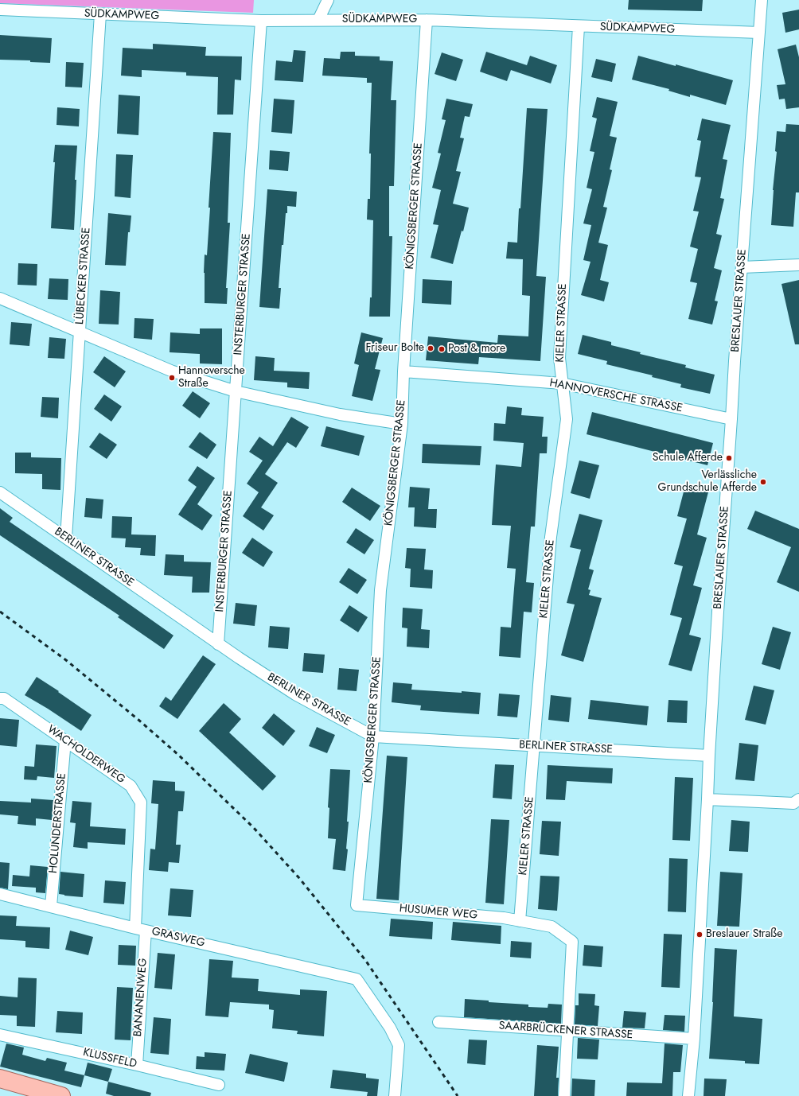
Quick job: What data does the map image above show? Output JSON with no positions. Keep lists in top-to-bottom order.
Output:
{
  "streets": {
    "street": [
      "SÜDKAMPWEG",
      "KÖNIGSBERGER STRASSE",
      "LÜBECKER STRASSE",
      "INSTERBURGER STRASSE",
      "BRESLAUER STRASSE",
      "KIELER STRASSE",
      "HANNOVERSCHE STRASSE",
      "BERLINER STRASSE",
      "WACHOLDERWEG",
      "HOLUNDERSTRASSE",
      "HUSUMER WEG",
      "GRASWEG",
      "BANANENWEG",
      "SAARBRÜCKENER STRASSE",
      "KLUSSFELD"
    ]
  },
  "crossings": [
    ["SÜDKAMPWEG", "KÖNIGSBERGER STRASSE"],
    ["SÜDKAMPWEG", "LÜBECKER STRASSE"],
    ["SÜDKAMPWEG", "INSTERBURGER STRASSE"],
    ["SÜDKAMPWEG", "BRESLAUER STRASSE"],
    ["SÜDKAMPWEG", "KIELER STRASSE"],
    ["KÖNIGSBERGER STRASSE", "HANNOVERSCHE STRASSE"],
    ["KÖNIGSBERGER STRASSE", "BERLINER STRASSE"],
    ["KÖNIGSBERGER STRASSE", "HUSUMER WEG"],
    ["LÜBECKER STRASSE", "BERLINER STRASSE"],
    ["INSTERBURGER STRASSE", "BERLINER STRASSE"],
    ["BRESLAUER STRASSE", "HANNOVERSCHE STRASSE"],
    ["BRESLAUER STRASSE", "BERLINER STRASSE"],
    ["BRESLAUER STRASSE", "SAARBRÜCKENER STRASSE"],
    ["KIELER STRASSE", "HANNOVERSCHE STRASSE"],
    ["KIELER STRASSE", "BERLINER STRASSE"],
    ["KIELER STRASSE", "HUSUMER WEG"],
    ["WACHOLDERWEG", "HOLUNDERSTRASSE"],
    ["WACHOLDERWEG", "GRASWEG"],
    ["WACHOLDERWEG", "BANANENWEG"],
    ["HOLUNDERSTRASSE", "GRASWEG"],
    ["GRASWEG", "BANANENWEG"],
    ["BANANENWEG", "KLUSSFELD"]
  ],
  "places": [
    "Friseur Bolte",
    "Post & more",
    "Hannoversche Straße",
    "Schule Afferde",
    "Verlässliche Grundschule Afferde",
    "Breslauer Straße"
  ]
}
